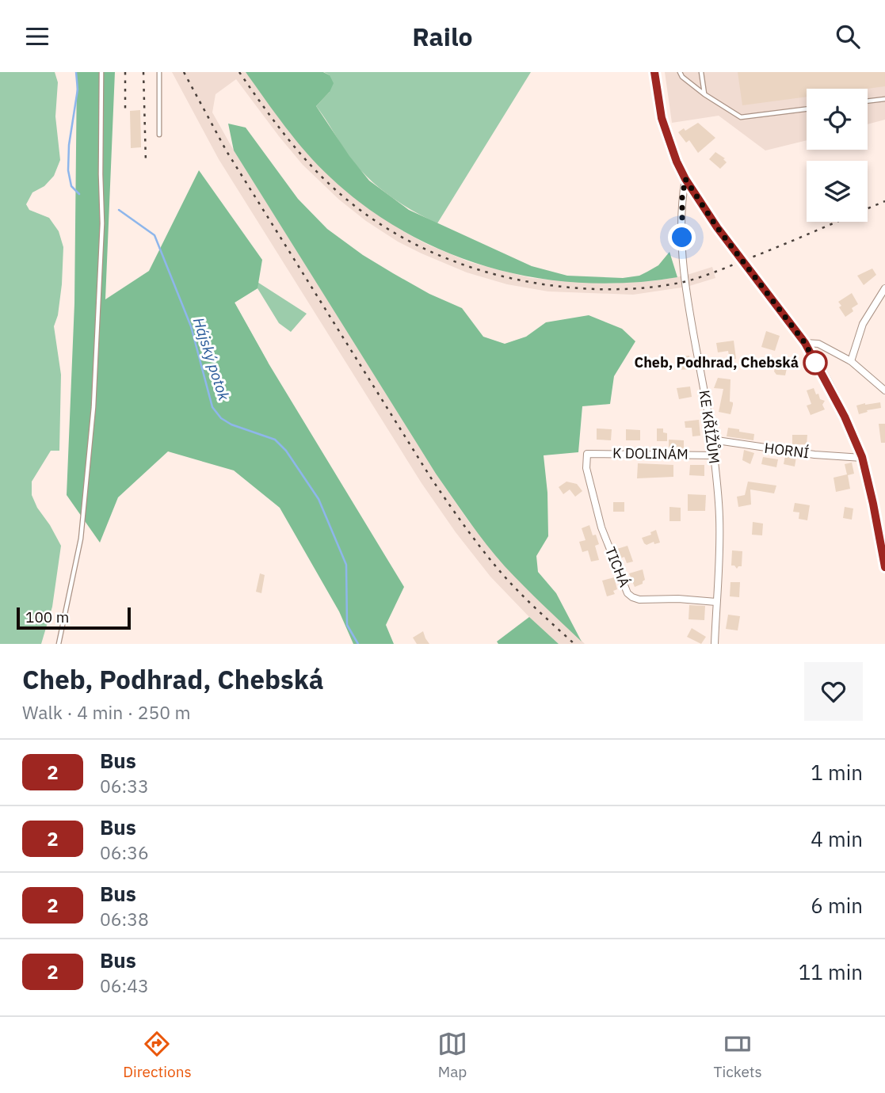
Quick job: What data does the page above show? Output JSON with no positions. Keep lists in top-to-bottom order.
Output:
{
  "streets": {
    "street": [
      "KE KŘÍŽŮM",
      "HORNÍ",
      "K DOLINÁM",
      "TICHÁ"
    ]
  },
  "crossings": [
    ["KE KŘÍŽŮM", "HORNÍ"],
    ["KE KŘÍŽŮM", "K DOLINÁM"],
    ["KE KŘÍŽŮM", "TICHÁ"],
    ["K DOLINÁM", "TICHÁ"]
  ],
  "water": ["Hájský potok"],
  "places": ["Cheb, Podhrad, Chebská"],
  "lines": ["bus line 2"],
  "scale_bar": "100 m",
  "page": {
    "header": "Railo",
    "scale": "100 m",
    "heading": ["Cheb, Podhrad, Chebská", "Walk · 4 min · 250 m"],
    "list": [
      {
        "mark": "2",
        "name": "Bus",
        "note": "06:33",
        "value": "1 min"
      },
      {
        "mark": "2",
        "name": "Bus",
        "note": "06:36",
        "value": "4 min"
      },
      {
        "mark": "2",
        "name": "Bus",
        "note": "06:38",
        "value": "6 min"
      },
      {
        "mark": "2",
        "name": "Bus",
        "note": "06:43",
        "value": "11 min"
      }
    ],
    "tabs": ["Directions", "Map", "Tickets"]
  }
}
